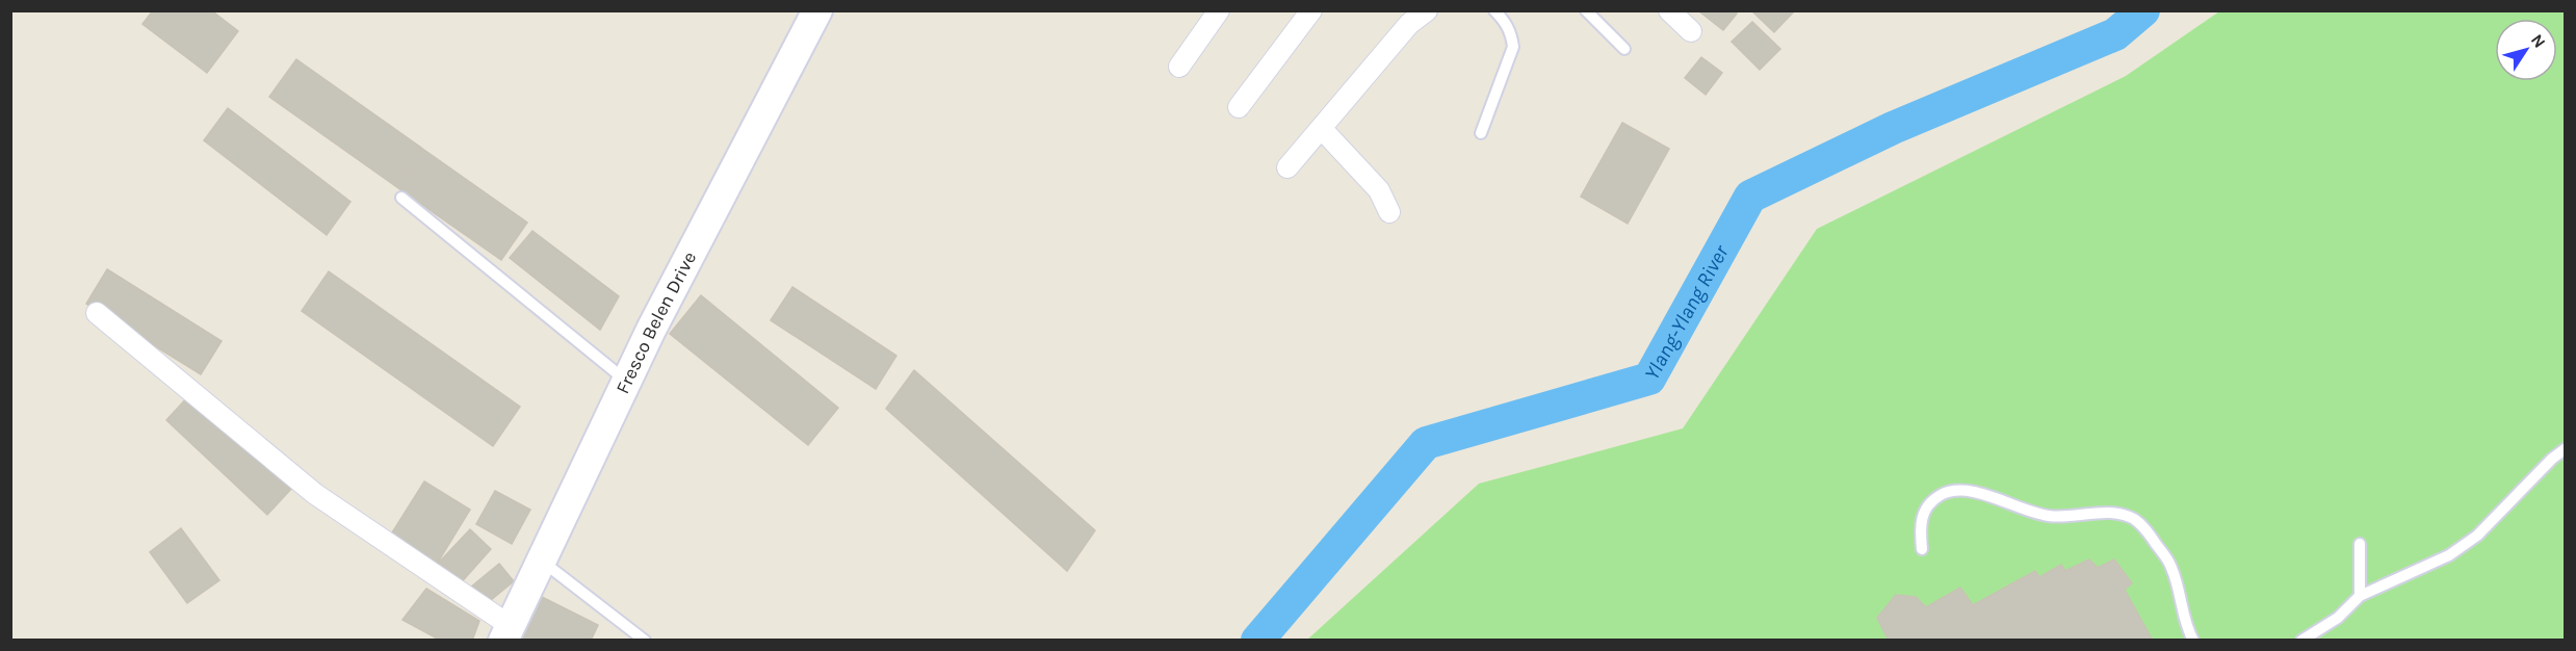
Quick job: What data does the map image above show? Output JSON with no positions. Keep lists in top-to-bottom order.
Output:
{
  "streets": {
    "street": ["Fresco Belen Drive"]
  },
  "water": ["Ylang-Ylang River"],
  "north": "top right"
}
